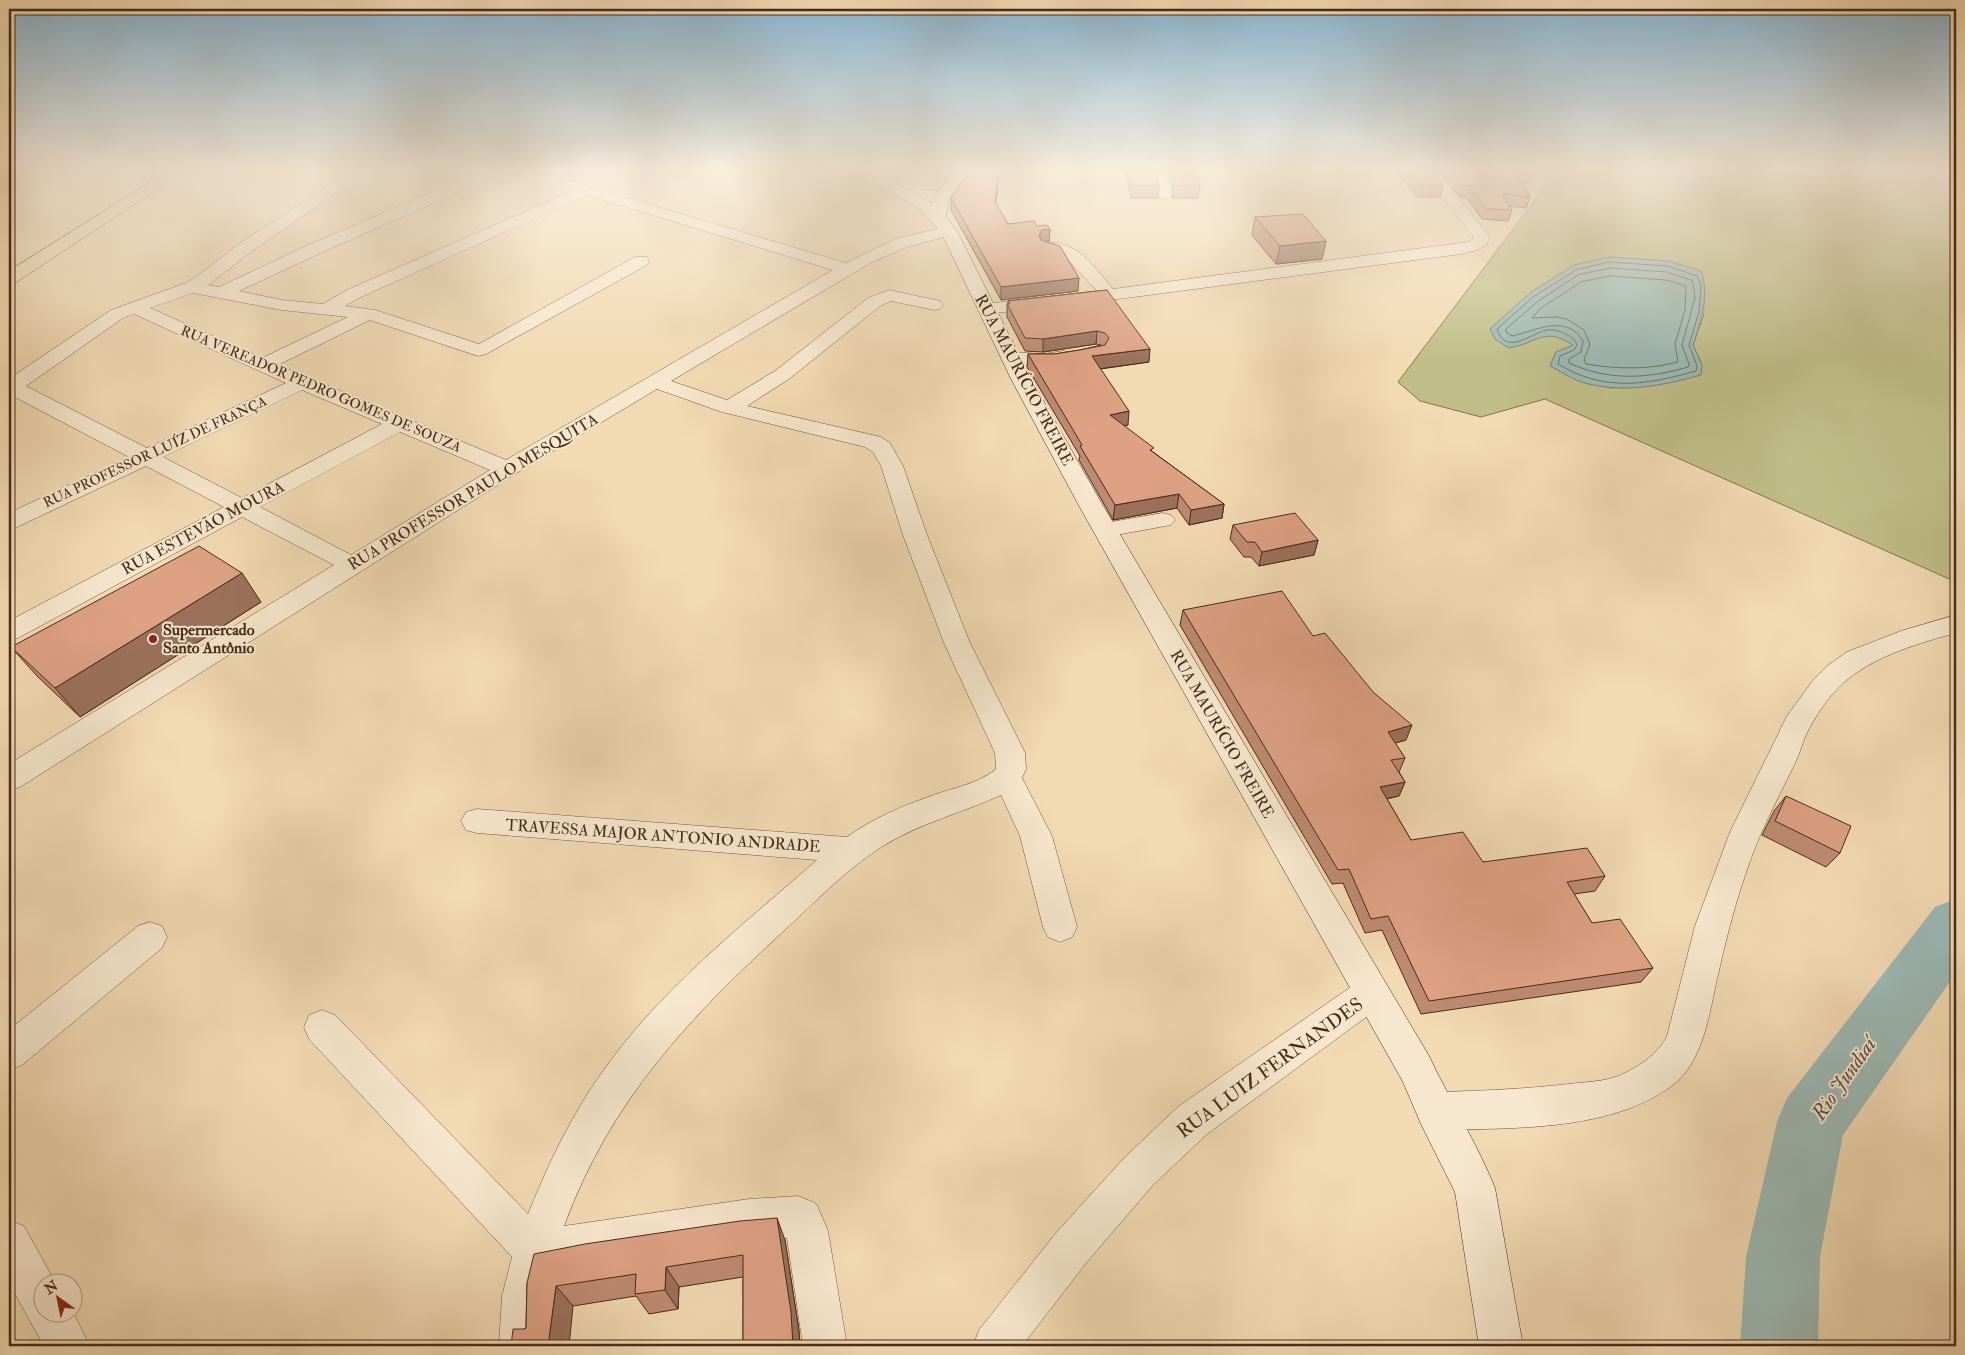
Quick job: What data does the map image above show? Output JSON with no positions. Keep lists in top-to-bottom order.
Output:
{
  "streets": {
    "street": [
      "RUA MAURÍCIO FREIRE",
      "RUA VEREADOR PEDRO GOMES DE SOUZA",
      "RUA PROFESSOR LUÍZ DE FRANÇA",
      "RUA PROFESSOR PAULO MESQUITA",
      "RUA ESTEVÃO MOURA",
      "TRAVESSA MAJOR ANTONIO ANDRADE",
      "RUA LUIZ FERNANDES"
    ]
  },
  "crossings": [
    ["RUA MAURÍCIO FREIRE", "RUA LUIZ FERNANDES"],
    ["RUA VEREADOR PEDRO GOMES DE SOUZA", "RUA PROFESSOR LUÍZ DE FRANÇA"],
    ["RUA VEREADOR PEDRO GOMES DE SOUZA", "RUA PROFESSOR PAULO MESQUITA"],
    ["RUA VEREADOR PEDRO GOMES DE SOUZA", "RUA ESTEVÃO MOURA"]
  ],
  "water": ["Rio Jundiaí"],
  "places": ["Supermercado Santo Antônio"],
  "north": "top left"
}
